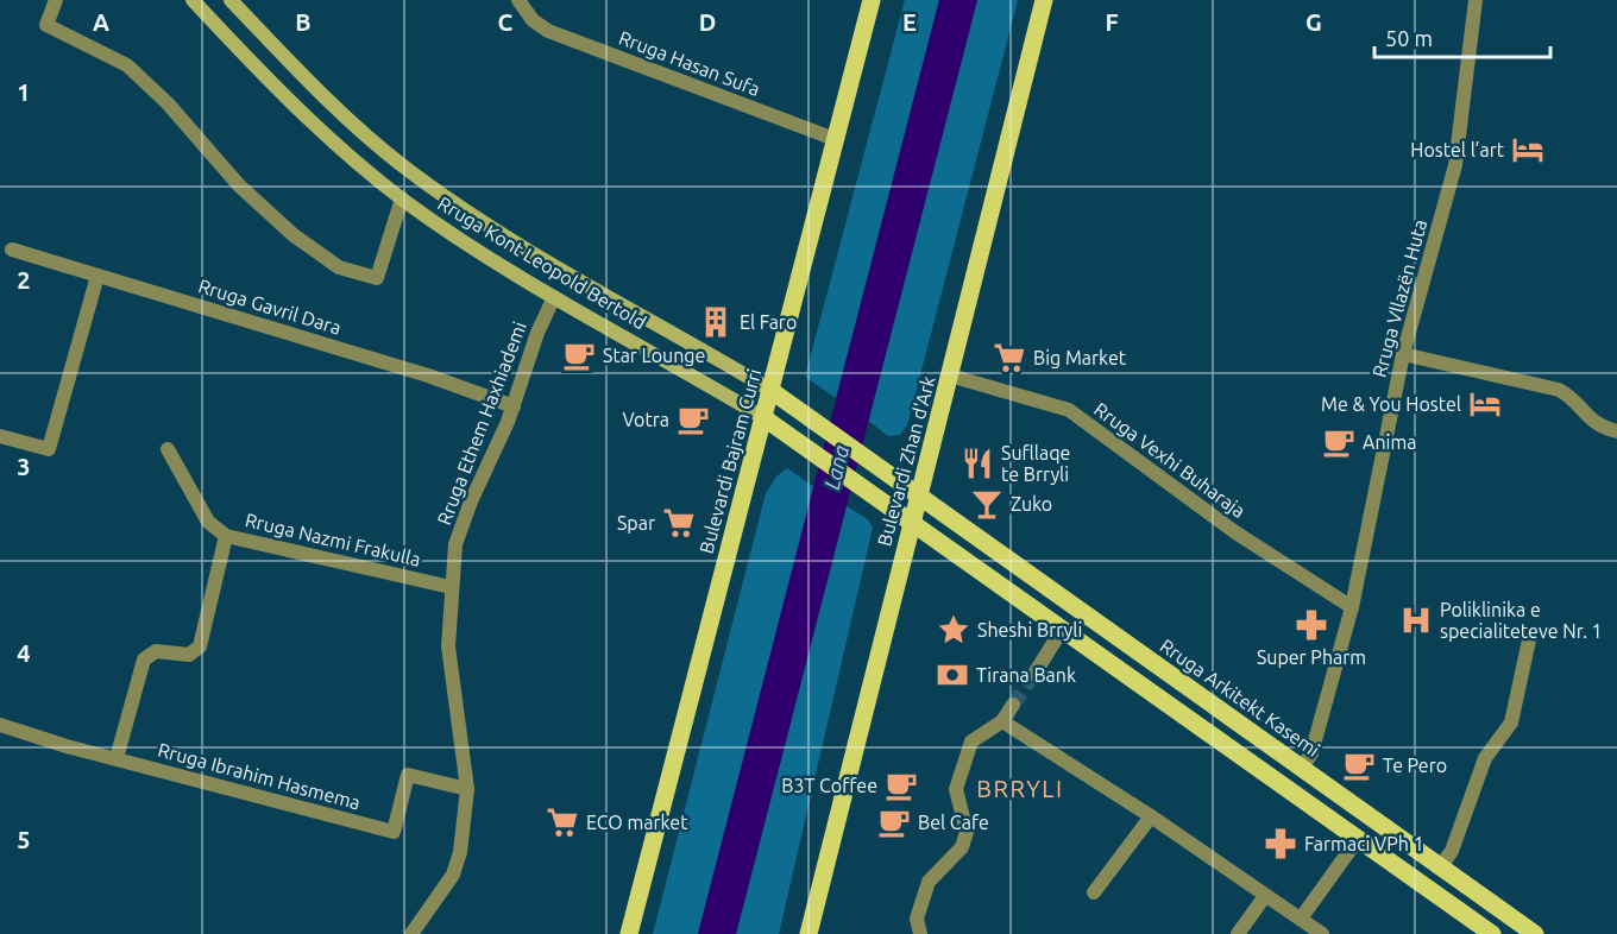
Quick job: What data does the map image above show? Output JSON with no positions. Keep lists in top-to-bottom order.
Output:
{
  "streets": {
    "main road": [
      "Rruga Kont Leopold Bertold",
      "Bulevardi Bajram Curri",
      "Bulevardi Zhan d'Ark",
      "Rruga Arkitekt Kasemi"
    ],
    "street": [
      "Rruga Hasan Sufa",
      "Rruga Vllazën Huta",
      "Rruga Gavril Dara",
      "Rruga Ethem Haxhiademi",
      "Rruga Vexhi Buharaja",
      "Rruga Nazmi Frakulla",
      "Rruga Ibrahim Hasmema"
    ]
  },
  "crossings": [
    ["Rruga Hasan Sufa", "Bulevardi Bajram Curri"],
    ["Rruga Kont Leopold Bertold", "Rruga Ethem Haxhiademi"],
    ["Rruga Kont Leopold Bertold", "Bulevardi Bajram Curri"],
    ["Rruga Kont Leopold Bertold", "Rruga Arkitekt Kasemi"],
    ["Rruga Vllazën Huta", "Rruga Vexhi Buharaja"],
    ["Rruga Vllazën Huta", "Rruga Arkitekt Kasemi"],
    ["Rruga Gavril Dara", "Rruga Ethem Haxhiademi"],
    ["Rruga Ethem Haxhiademi", "Rruga Nazmi Frakulla"],
    ["Rruga Ethem Haxhiademi", "Rruga Ibrahim Hasmema"],
    ["Rruga Vexhi Buharaja", "Bulevardi Zhan d'Ark"],
    ["Bulevardi Bajram Curri", "Rruga Arkitekt Kasemi"],
    ["Bulevardi Zhan d'Ark", "Rruga Arkitekt Kasemi"]
  ],
  "districts": ["BRRYLI"],
  "water": ["Lana"],
  "places": {
    "hotel": ["Hostel l’art", "Me & You Hostel"],
    "building": ["El Faro"],
    "cafe": [
      "Star Lounge",
      "Votra",
      "Anima",
      "Te Pero",
      "B3T Coffee",
      "Bel Cafe"
    ],
    "supermarket": ["Big Market", "Spar", "ECO market"],
    "restaurant": ["Sufllaqe te Brryli"],
    "bar": ["Zuko"],
    "hospital": ["Poliklinika e specialiteteve Nr. 1"],
    "pharmacy": ["Super Pharm", "Farmaci VPh 1"],
    "place": ["Sheshi Brryli"],
    "bank": ["Tirana Bank"]
  },
  "scale_bar": "50 m",
  "grid": {
    "columns": [
      "A",
      "B",
      "C",
      "D",
      "E",
      "F",
      "G"
    ],
    "rows": [
      "1",
      "2",
      "3",
      "4",
      "5"
    ]
  }
}
